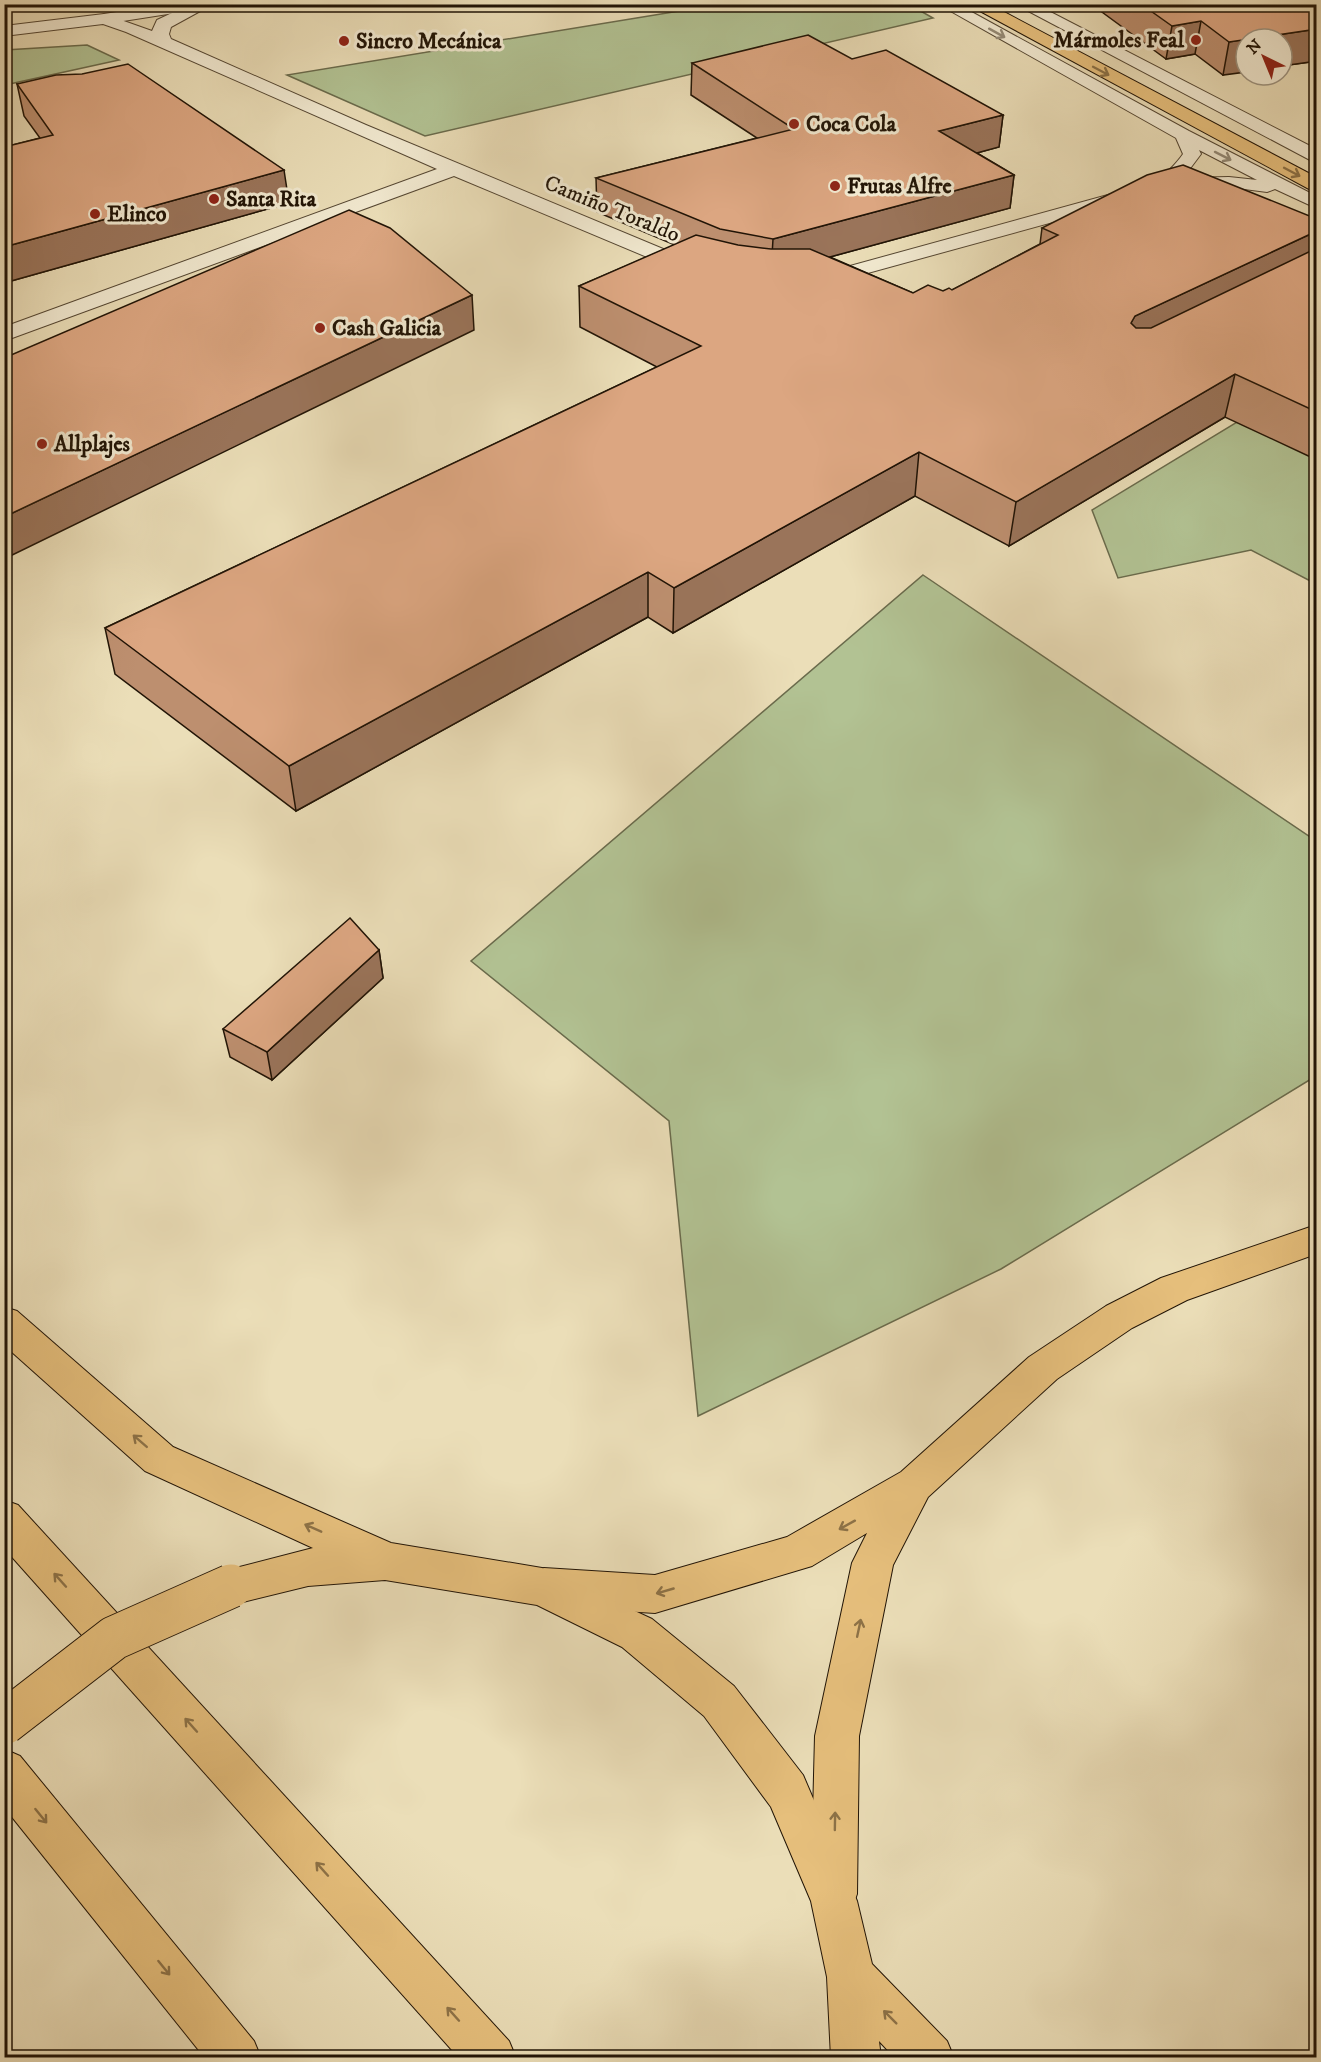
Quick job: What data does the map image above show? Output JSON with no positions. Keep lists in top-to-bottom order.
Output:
{
  "streets": {
    "street": ["Camiño Toraldo"]
  },
  "places": [
    "Mármoles Feal",
    "Sincro Mecánica",
    "Coca Cola",
    "Frutas Alfre",
    "Santa Rita",
    "Elinco",
    "Cash Galicia",
    "Allplajes"
  ],
  "north": "top left"
}
